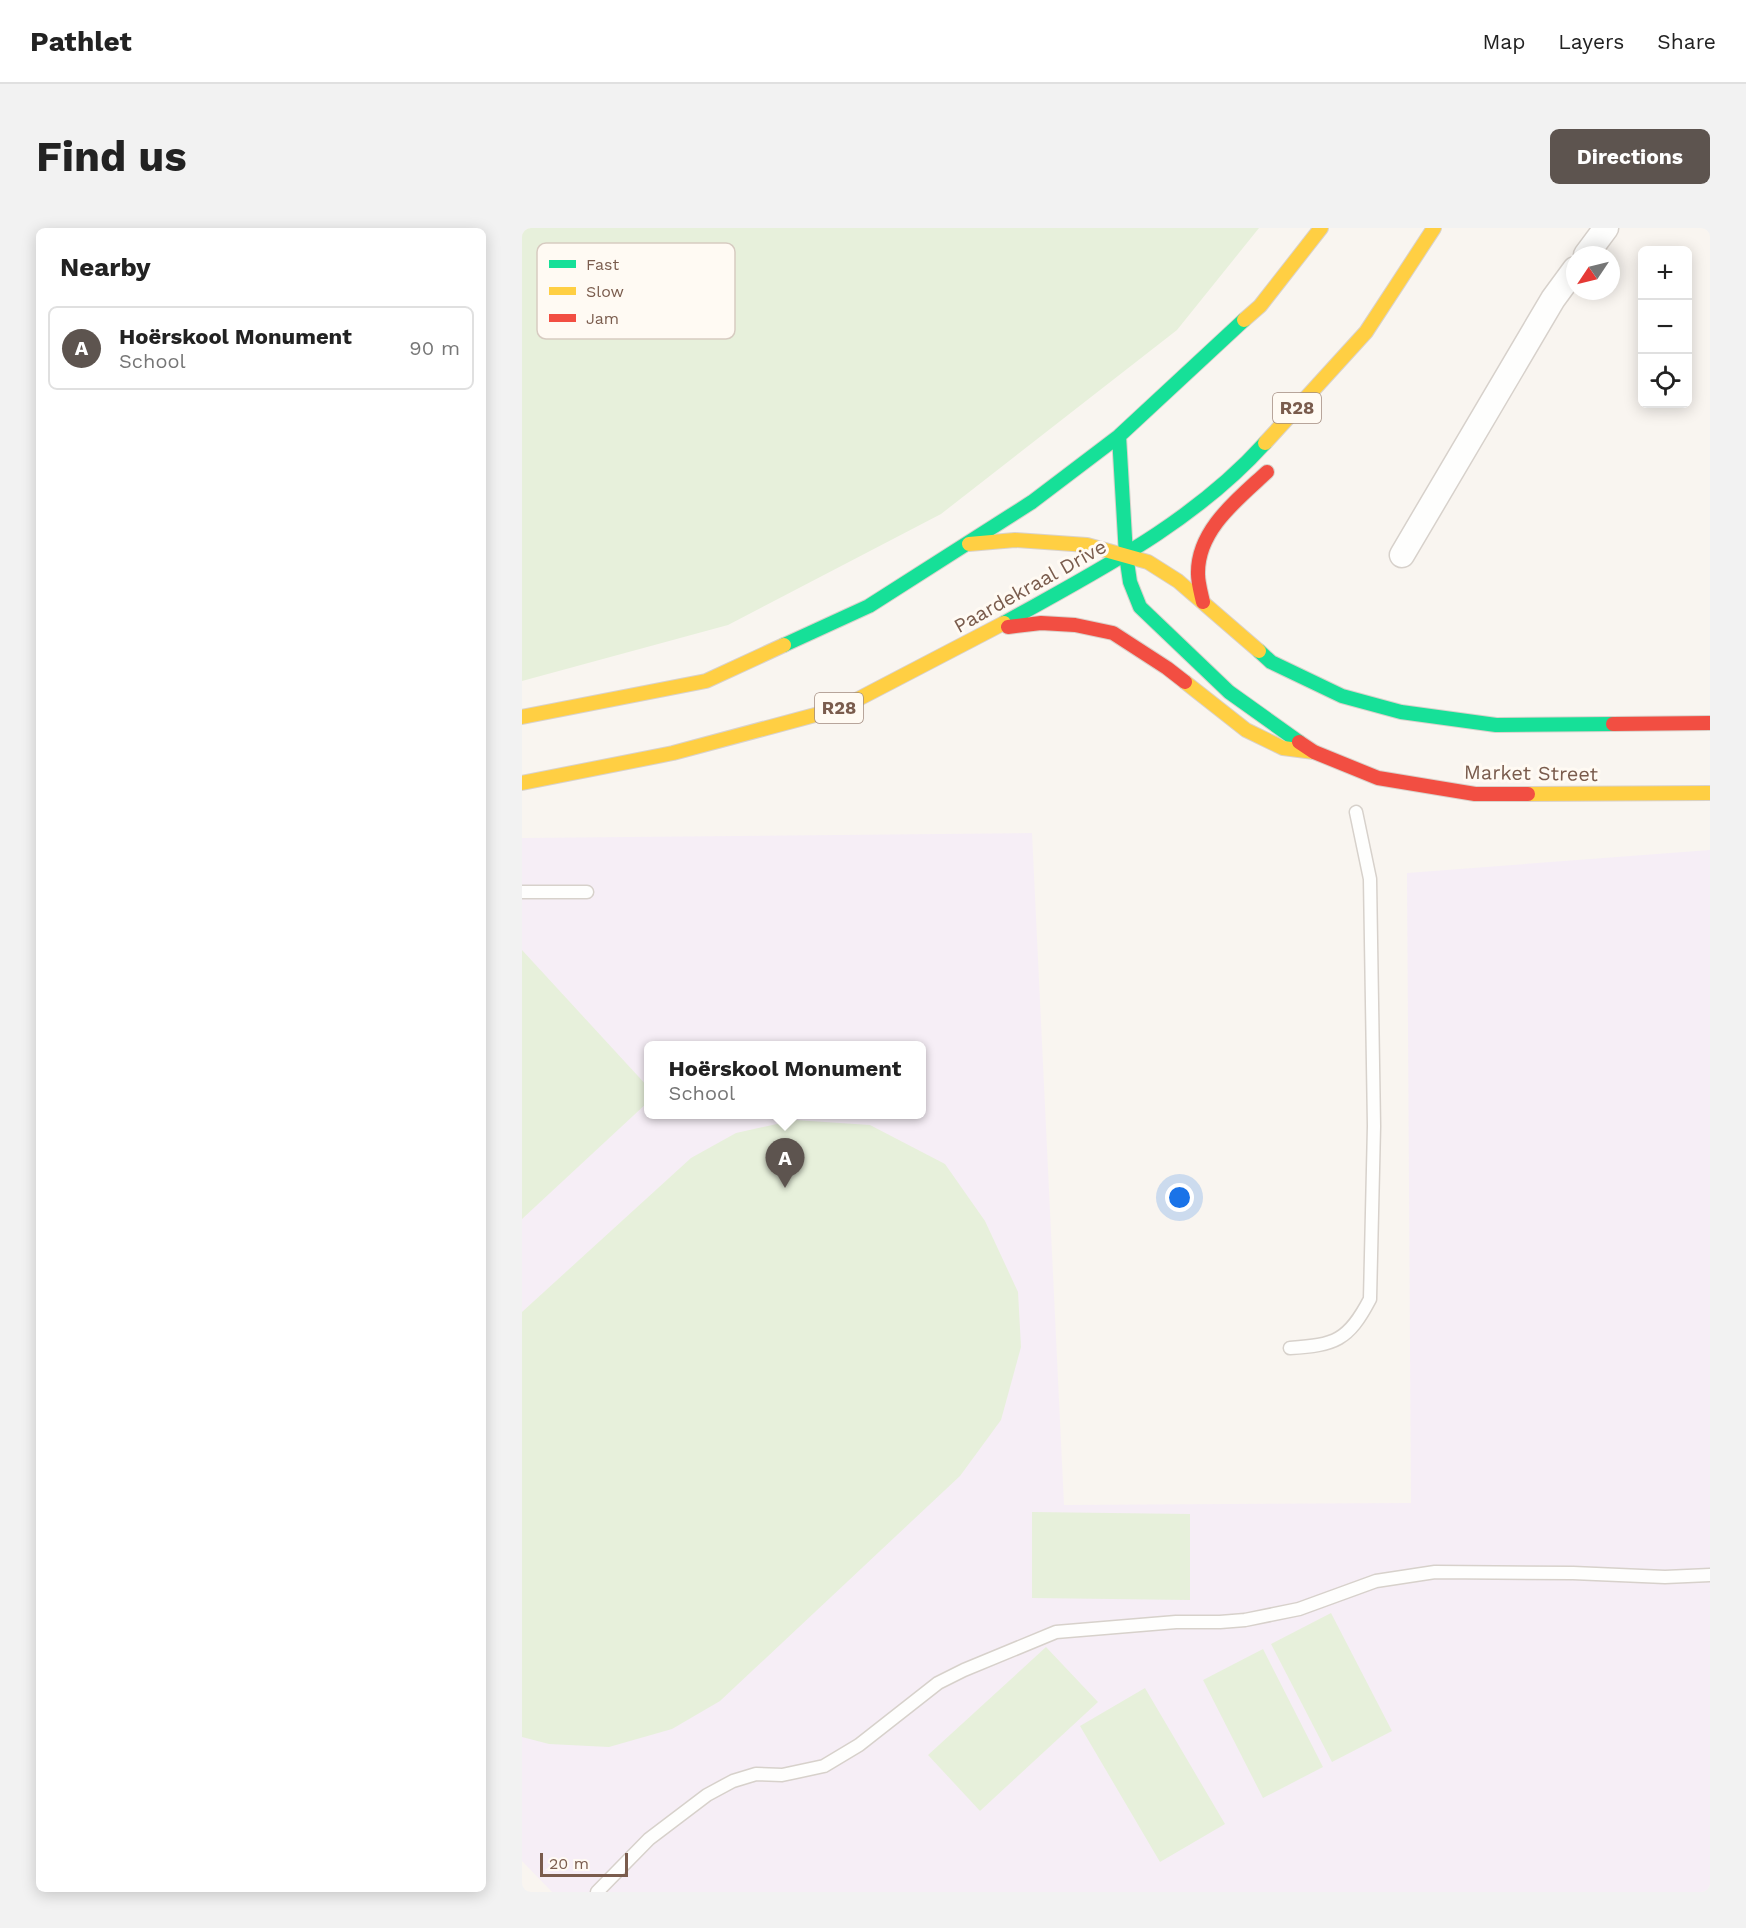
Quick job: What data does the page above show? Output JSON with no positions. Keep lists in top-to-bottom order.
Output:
{
  "streets": {
    "main road": ["R28", "Paardekraal Drive", "Market Street"]
  },
  "crossings": [
    ["Paardekraal Drive", "Market Street"]
  ],
  "legend": ["Fast", "Slow", "Jam"],
  "scale_bar": "20 m",
  "north": "bottom left",
  "page": {
    "header": "Pathlet",
    "nav": ["Map", "Layers", "Share"],
    "buttons": "Directions",
    "title": "Find us",
    "heading": "Nearby",
    "map_buttons": ["+", "−"],
    "list": [
      {
        "mark": "A",
        "name": "Hoërskool Monument",
        "note": "School",
        "value": "90 m"
      }
    ],
    "popup": ["Hoërskool Monument", "School"],
    "pins": "A",
    "scale": "20 m"
  }
}
